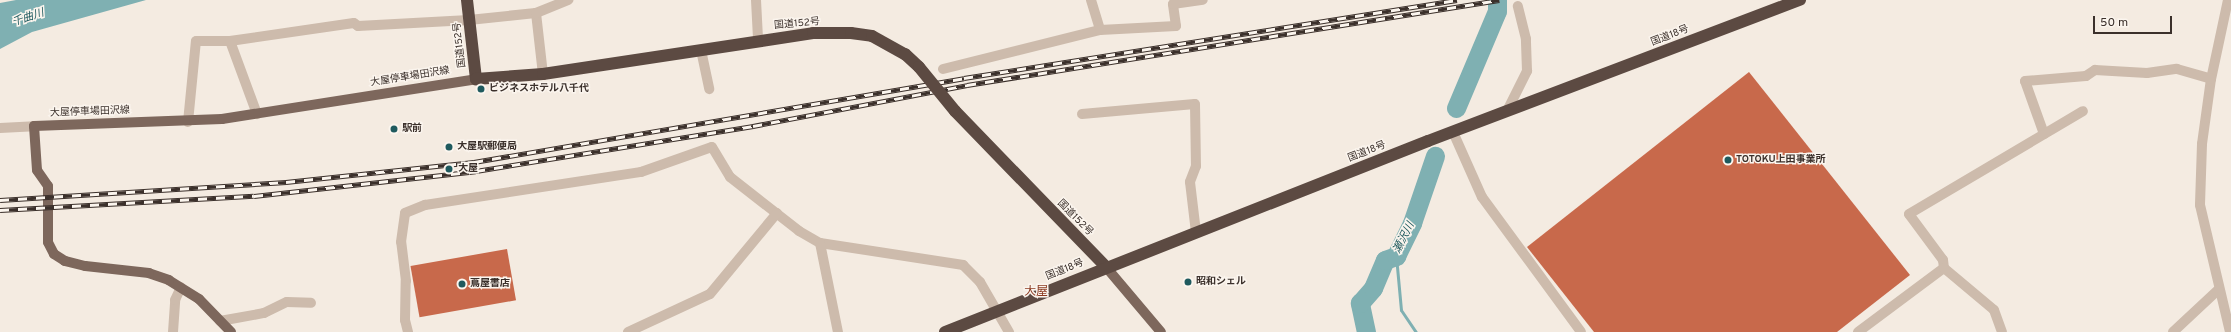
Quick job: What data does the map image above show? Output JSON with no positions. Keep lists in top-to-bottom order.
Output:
{
  "streets": {
    "highway": ["国道152号", "国道18号"],
    "main road": ["大屋停車場田沢線"]
  },
  "crossings": [
    ["国道152号", "国道18号"],
    ["国道152号", "大屋停車場田沢線"]
  ],
  "districts": ["大屋"],
  "water": ["千曲川", "瀬沢川"],
  "places": [
    "ビジネスホテル八千代",
    "駅前",
    "大屋駅郵便局",
    "TOTOKU上田事業所",
    "大屋",
    "昭和シェル",
    "蔦屋書店"
  ],
  "scale_bar": "50 m"
}
